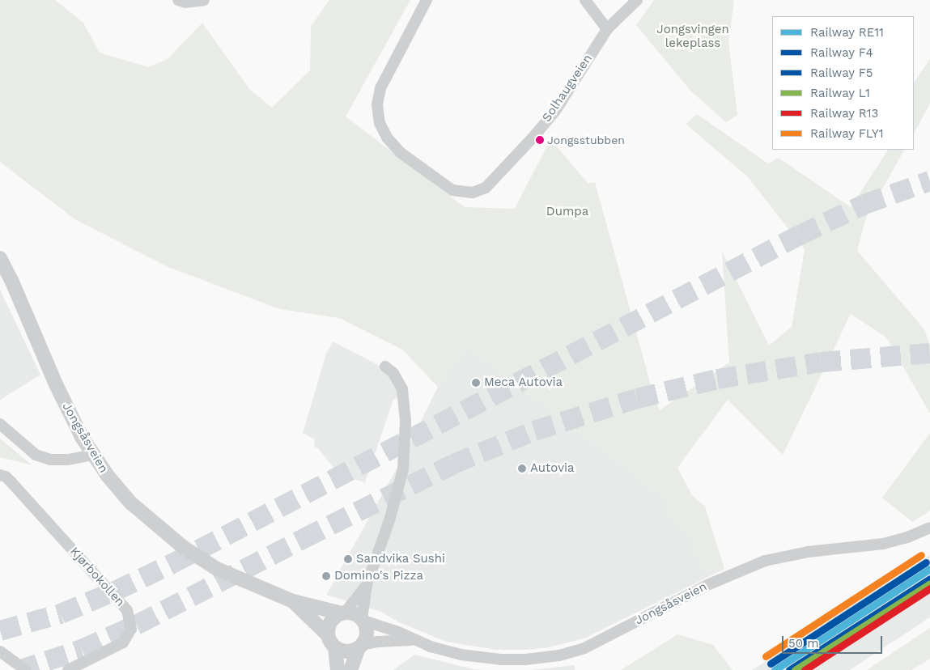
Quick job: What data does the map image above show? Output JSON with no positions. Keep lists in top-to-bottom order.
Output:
{
  "streets": {
    "street": ["Solhaugveien", "Jongsåsveien", "Kjørbokollen"]
  },
  "parks": ["Jongsvingen lekeplass", "Dumpa"],
  "places": [
    "Jongsstubben",
    "Meca Autovia",
    "Autovia",
    "Sandvika Sushi",
    "Domino's Pizza"
  ],
  "lines": [
    "rail line FLY1",
    "rail line F5",
    "rail line RE11",
    "rail line F4",
    "rail line L1",
    "rail line R13"
  ],
  "legend": [
    "Railway RE11",
    "Railway F4",
    "Railway F5",
    "Railway L1",
    "Railway R13",
    "Railway FLY1"
  ],
  "scale_bar": "50 m"
}
